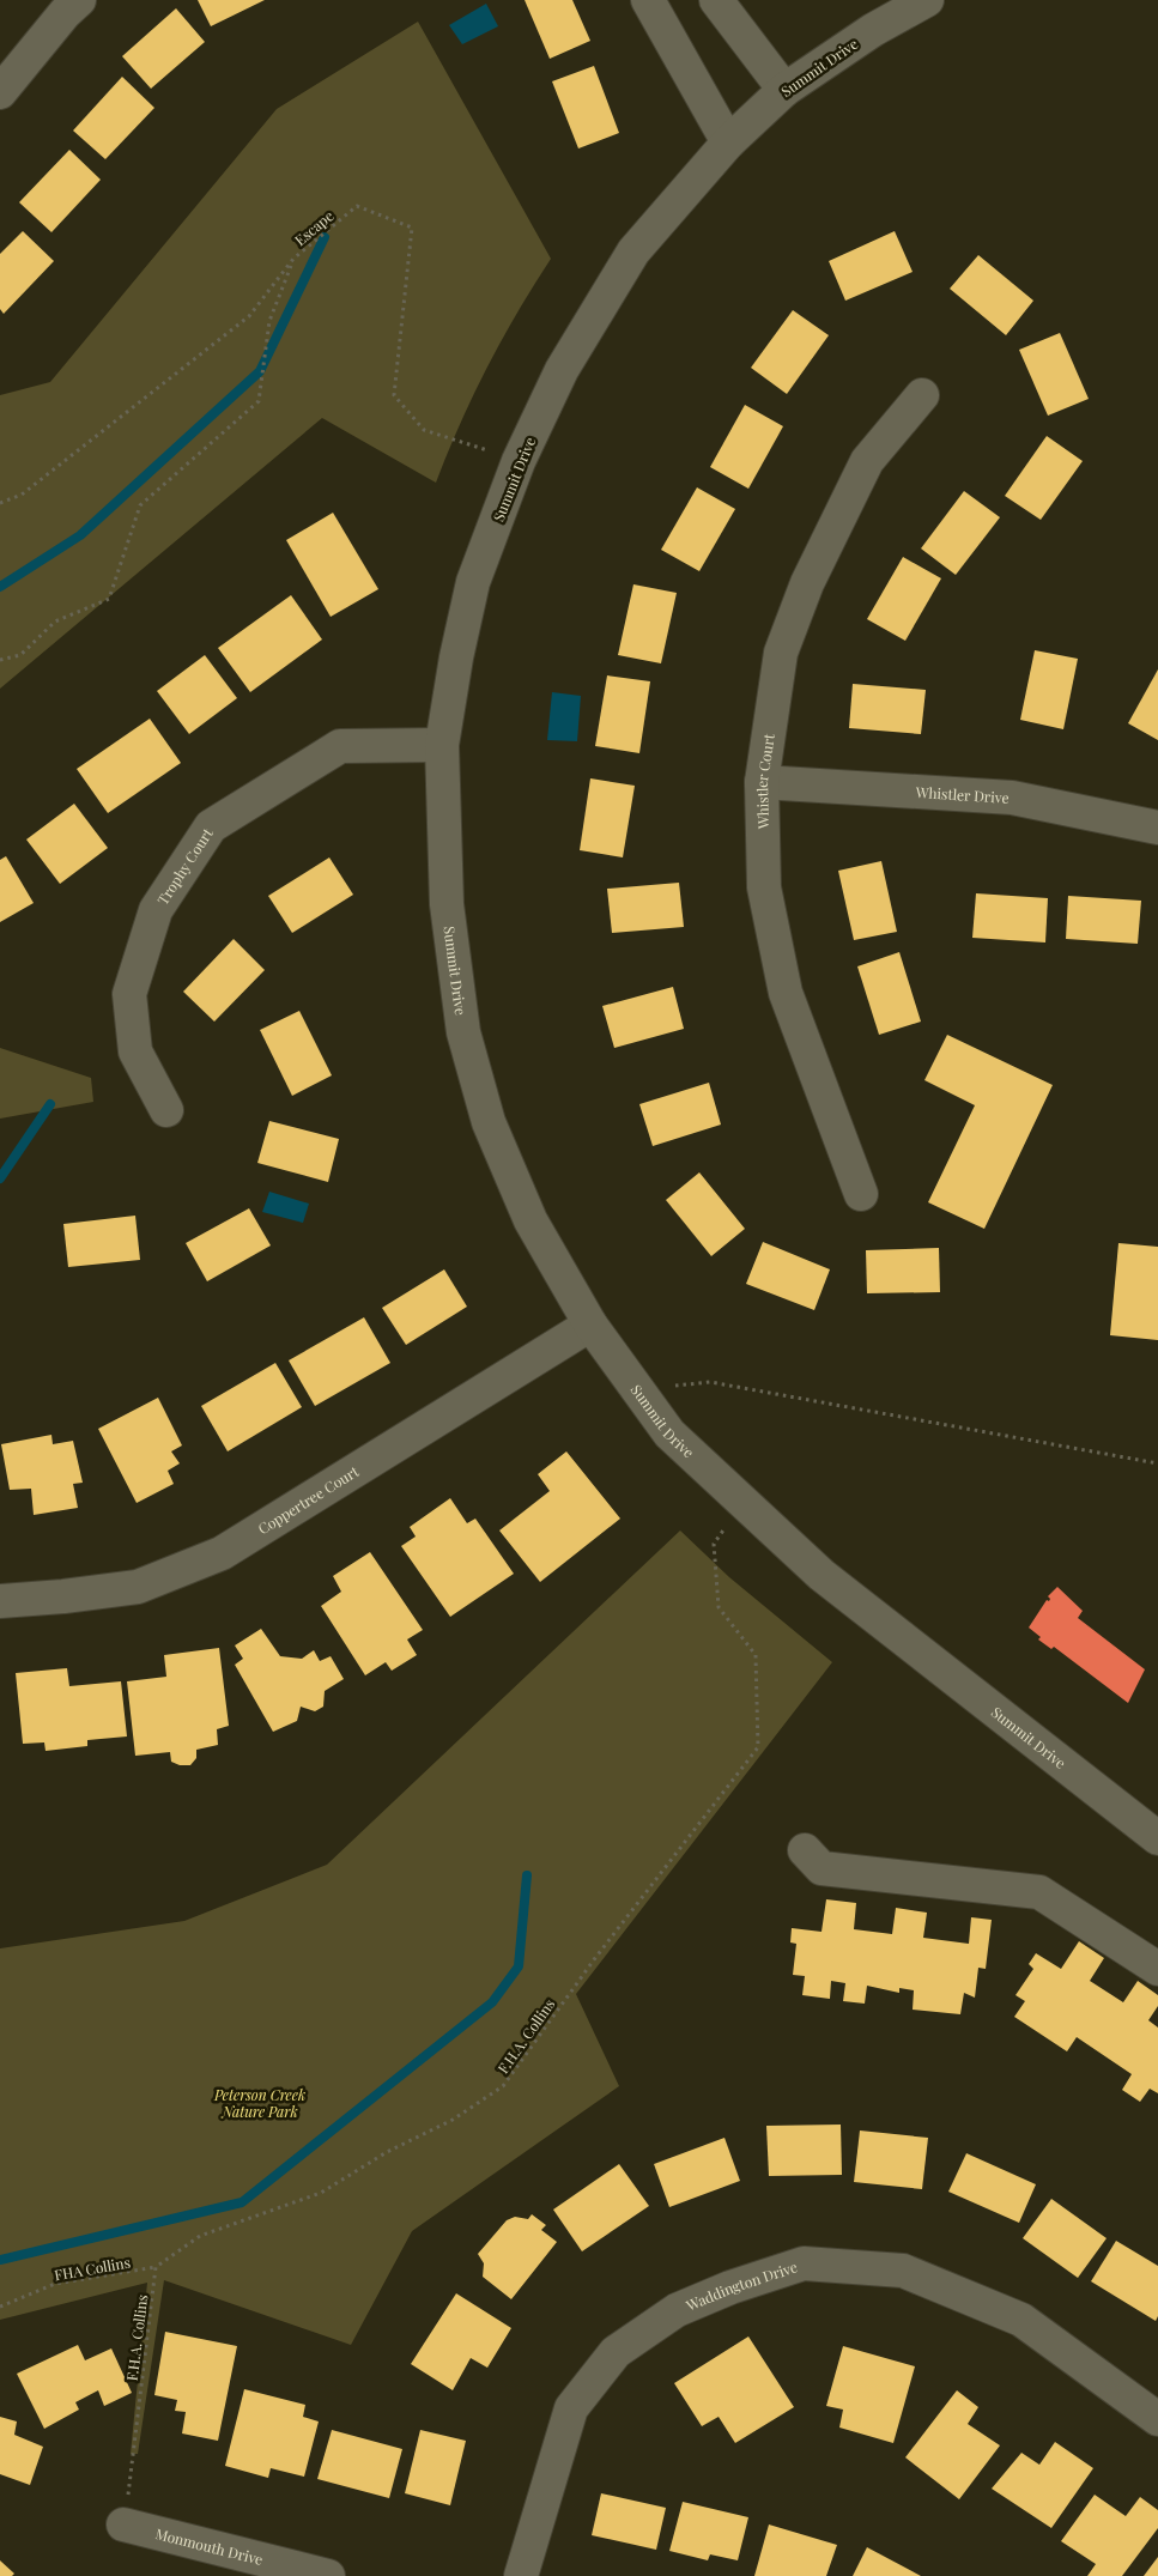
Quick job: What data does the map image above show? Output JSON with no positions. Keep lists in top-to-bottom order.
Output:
{
  "streets": {
    "street": [
      "Summit Drive",
      "Whistler Court",
      "Whistler Drive",
      "Trophy Court",
      "Coppertree Court",
      "Waddington Drive",
      "Monmouth Drive"
    ],
    "path": ["Escape", "F.H.A. Collins", "FHA Collins"]
  },
  "crossings": [
    ["Summit Drive", "Escape"],
    ["Summit Drive", "Trophy Court"],
    ["Summit Drive", "Coppertree Court"],
    ["Summit Drive", "F.H.A. Collins"],
    ["Whistler Court", "Whistler Drive"],
    ["F.H.A. Collins", "FHA Collins"],
    ["F.H.A. Collins", "Monmouth Drive"]
  ],
  "parks": ["Peterson Creek Nature Park"]
}
